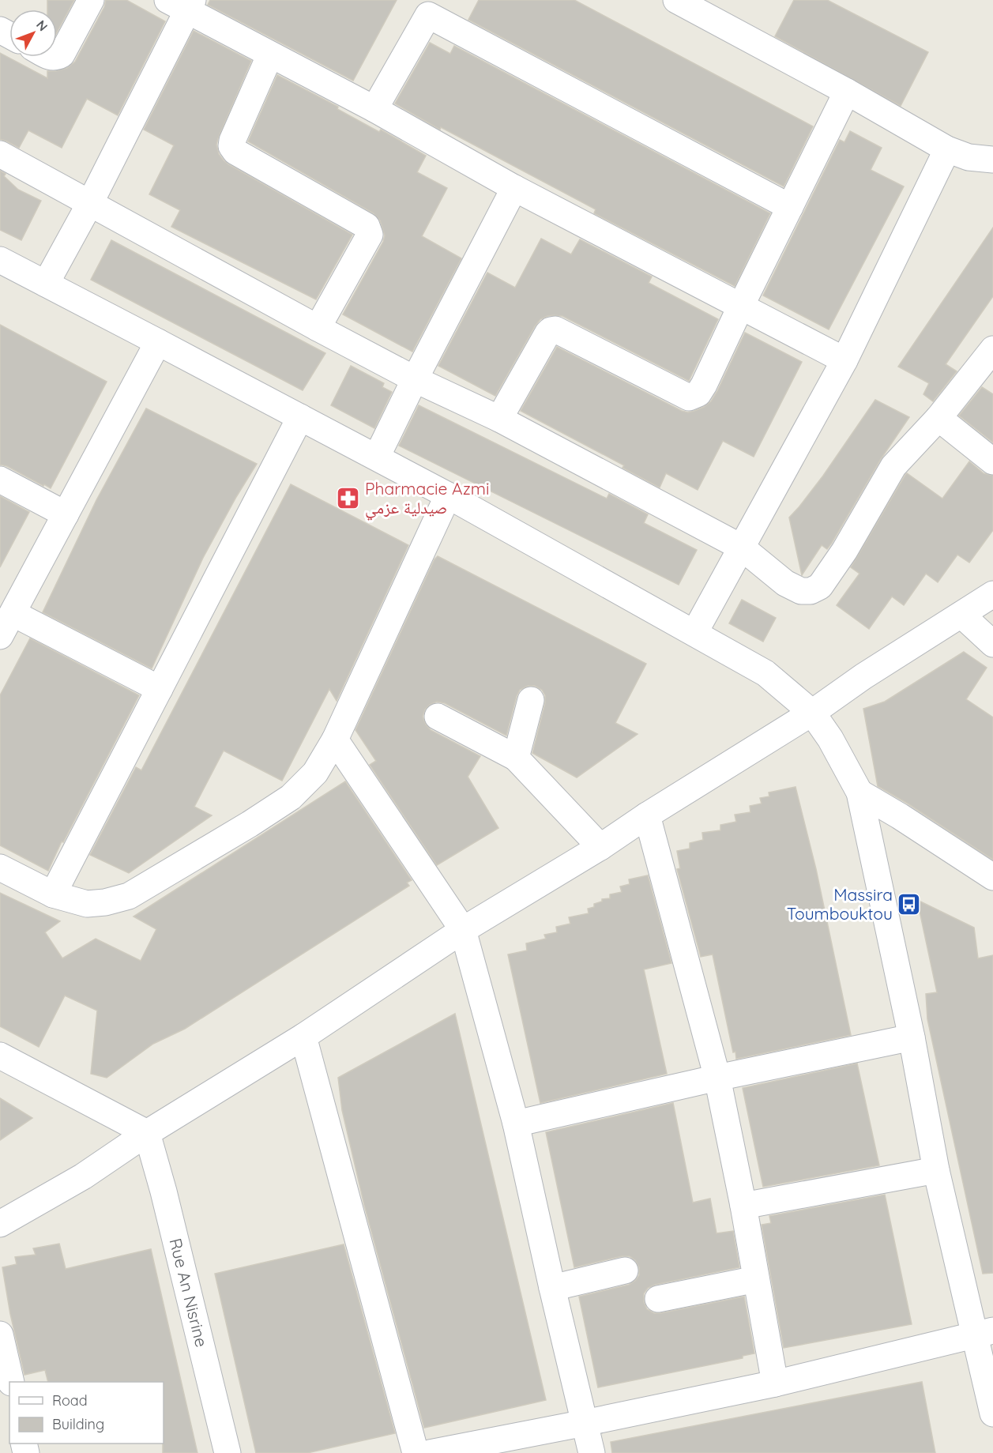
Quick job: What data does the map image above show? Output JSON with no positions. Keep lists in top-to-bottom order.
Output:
{
  "streets": {
    "street": ["Rue An Nisrine"]
  },
  "places": {
    "pharmacy": ["Pharmacie Azmi صيدلية عزمي"],
    "bus stop": ["Massira Toumbouktou"]
  },
  "legend": ["Road", "Building"],
  "north": "top right"
}
